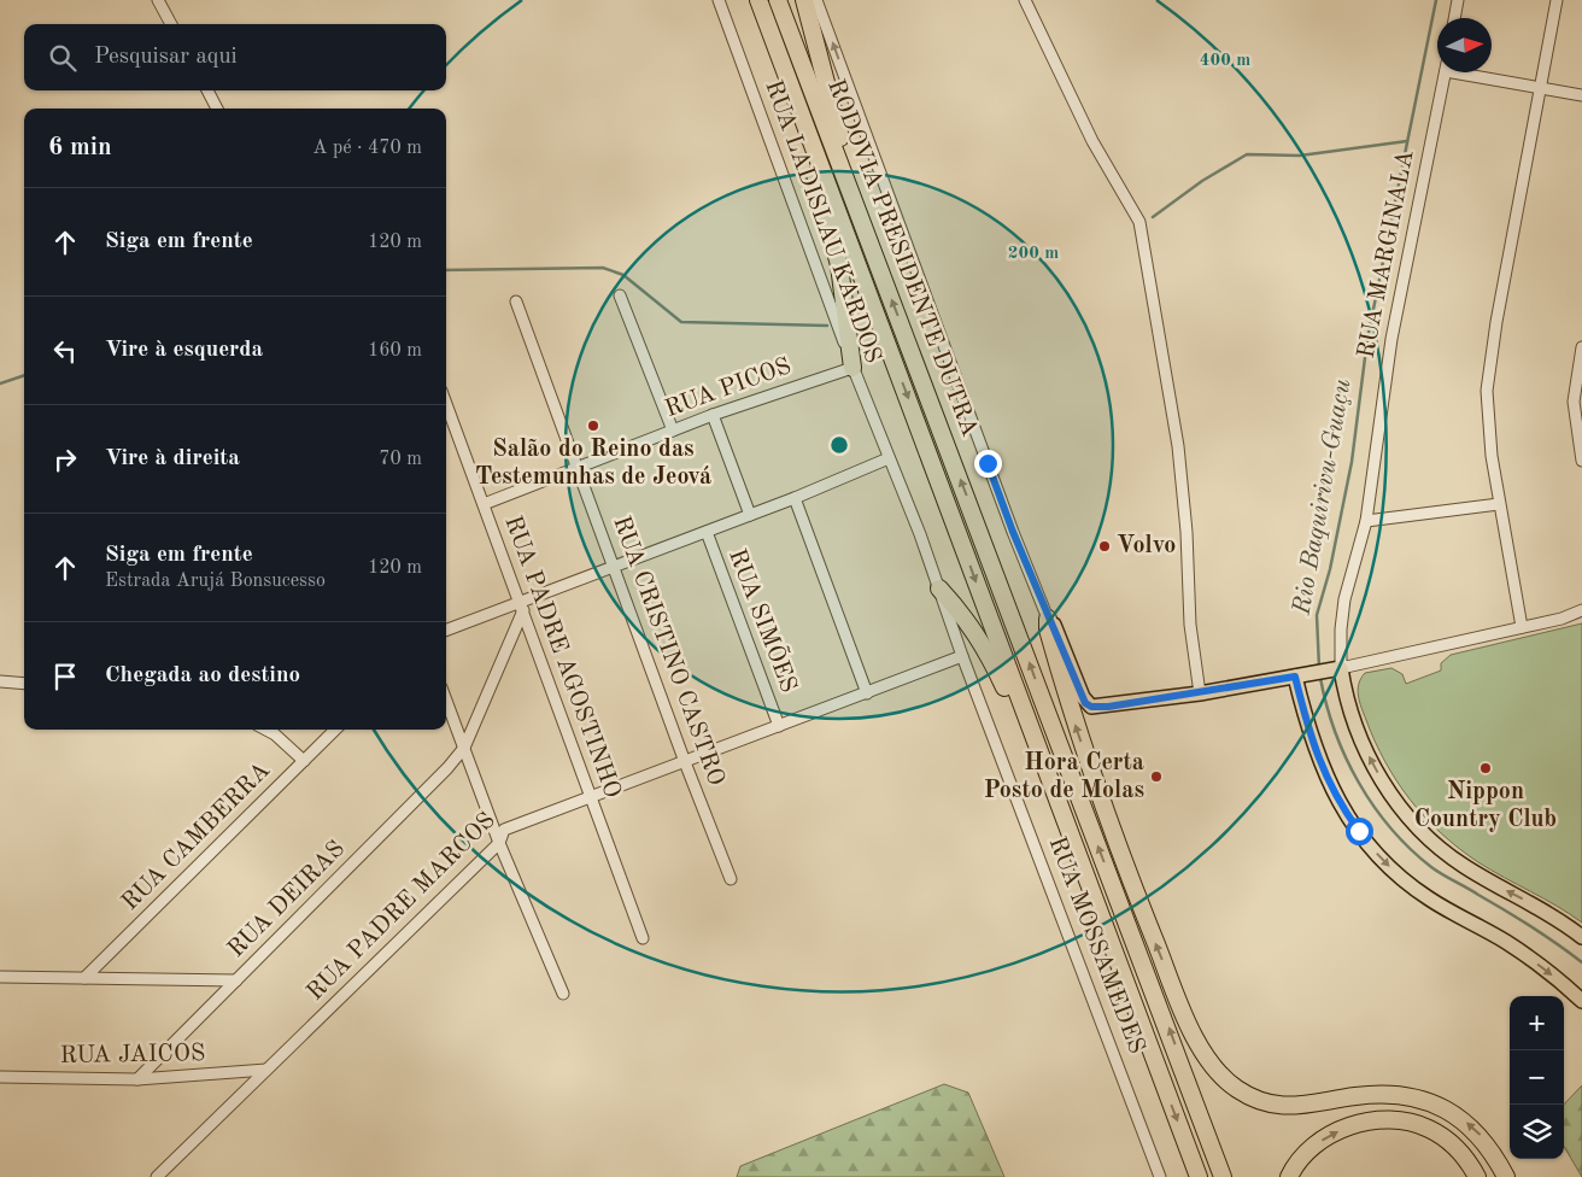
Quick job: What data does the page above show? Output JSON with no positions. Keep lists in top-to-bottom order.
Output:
{
  "streets": {
    "highway": ["RODOVIA PRESIDENTE DUTRA"],
    "street": [
      "RUA LADISLAU KARDOS",
      "RUA MARGINALA",
      "RUA PICOS",
      "RUA SIMÕES",
      "RUA CRISTINO CASTRO",
      "RUA PADRE AGOSTINHO",
      "RUA CAMBERRA",
      "RUA DEIRAS",
      "RUA PADRE MARCOS",
      "RUA MOSSAMEDES",
      "RUA JAICOS"
    ]
  },
  "crossings": [
    ["RUA LADISLAU KARDOS", "RUA PICOS"],
    ["RUA LADISLAU KARDOS", "RUA MOSSAMEDES"],
    ["RUA PICOS", "RUA CRISTINO CASTRO"],
    ["RUA PICOS", "RUA PADRE AGOSTINHO"],
    ["RUA SIMÕES", "RUA PADRE MARCOS"],
    ["RUA CRISTINO CASTRO", "RUA PADRE MARCOS"],
    ["RUA PADRE AGOSTINHO", "RUA DEIRAS"],
    ["RUA PADRE AGOSTINHO", "RUA PADRE MARCOS"],
    ["RUA DEIRAS", "RUA JAICOS"],
    ["RUA PADRE MARCOS", "RUA MOSSAMEDES"],
    ["RUA PADRE MARCOS", "RUA JAICOS"]
  ],
  "water": ["Rio Baquirivu-Guaçu"],
  "places": [
    "Salão do Reino das Testemunhas de Jeová",
    "Volvo",
    "Nippon Country Club",
    "Hora Certa Posto de Molas"
  ],
  "north": "right",
  "page": {
    "search": "Pesquisar aqui",
    "heading": ["6 min", "A pé · 470 m"],
    "list": [
      ["Siga em frente", "120 m"],
      ["Vire à esquerda", "160 m"],
      ["Vire à direita", "70 m"],
      ["Siga em frente", "Estrada Arujá Bonsucesso", "120 m"],
      "Chegada ao destino"
    ],
    "map_buttons": ["+", "−"]
  },
  "rings": ["400 m", "200 m"]
}
